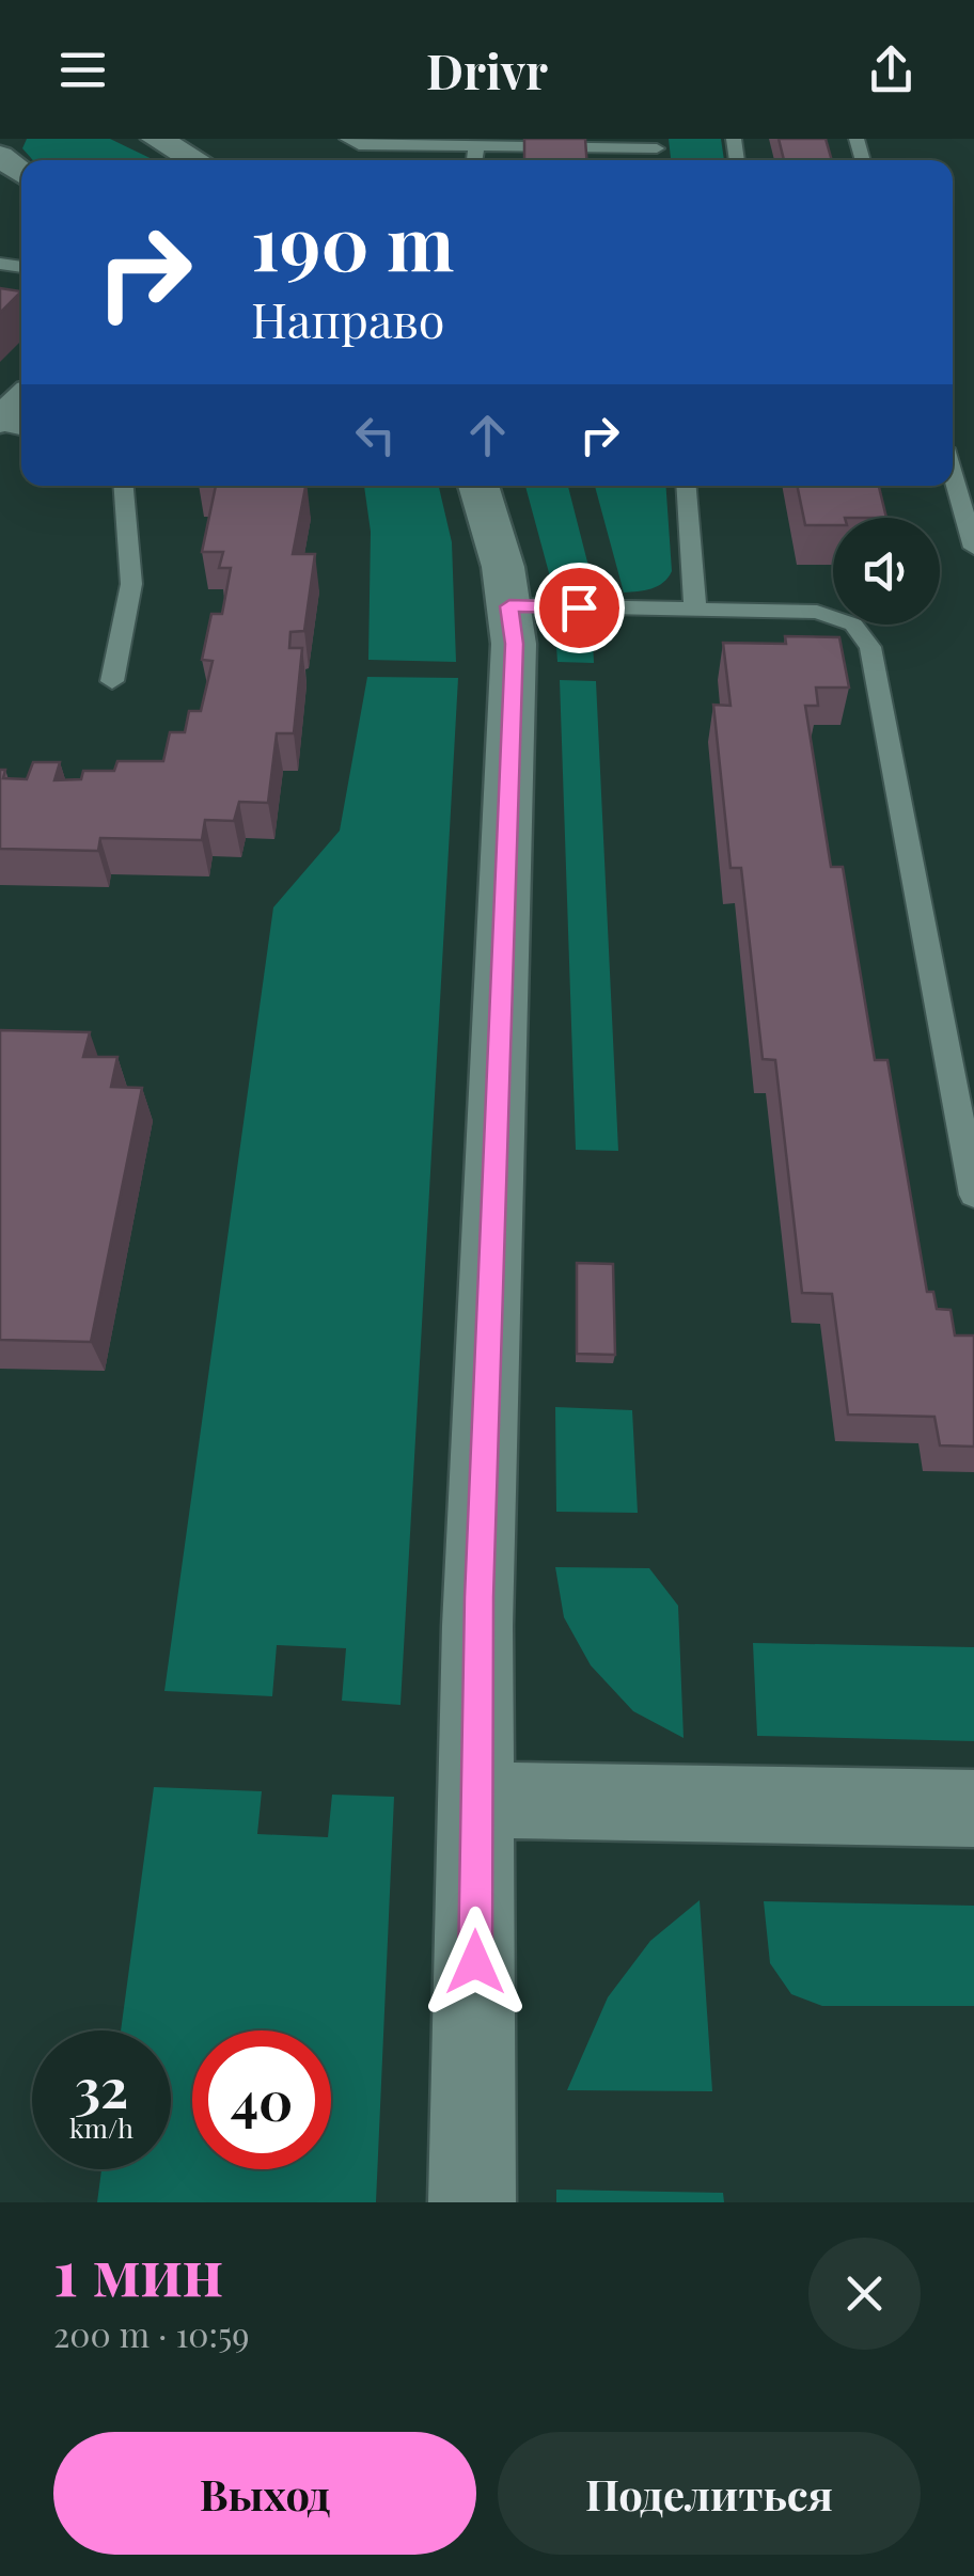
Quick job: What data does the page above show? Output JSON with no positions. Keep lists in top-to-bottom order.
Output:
{
  "page": {
    "header": "Drivr",
    "turn": ["190 m", "Направо"],
    "speed": "32 km/h",
    "limit": "40",
    "heading": ["1 мин", "200 m · 10:59"],
    "buttons": ["Выход", "Поделиться"]
  }
}
